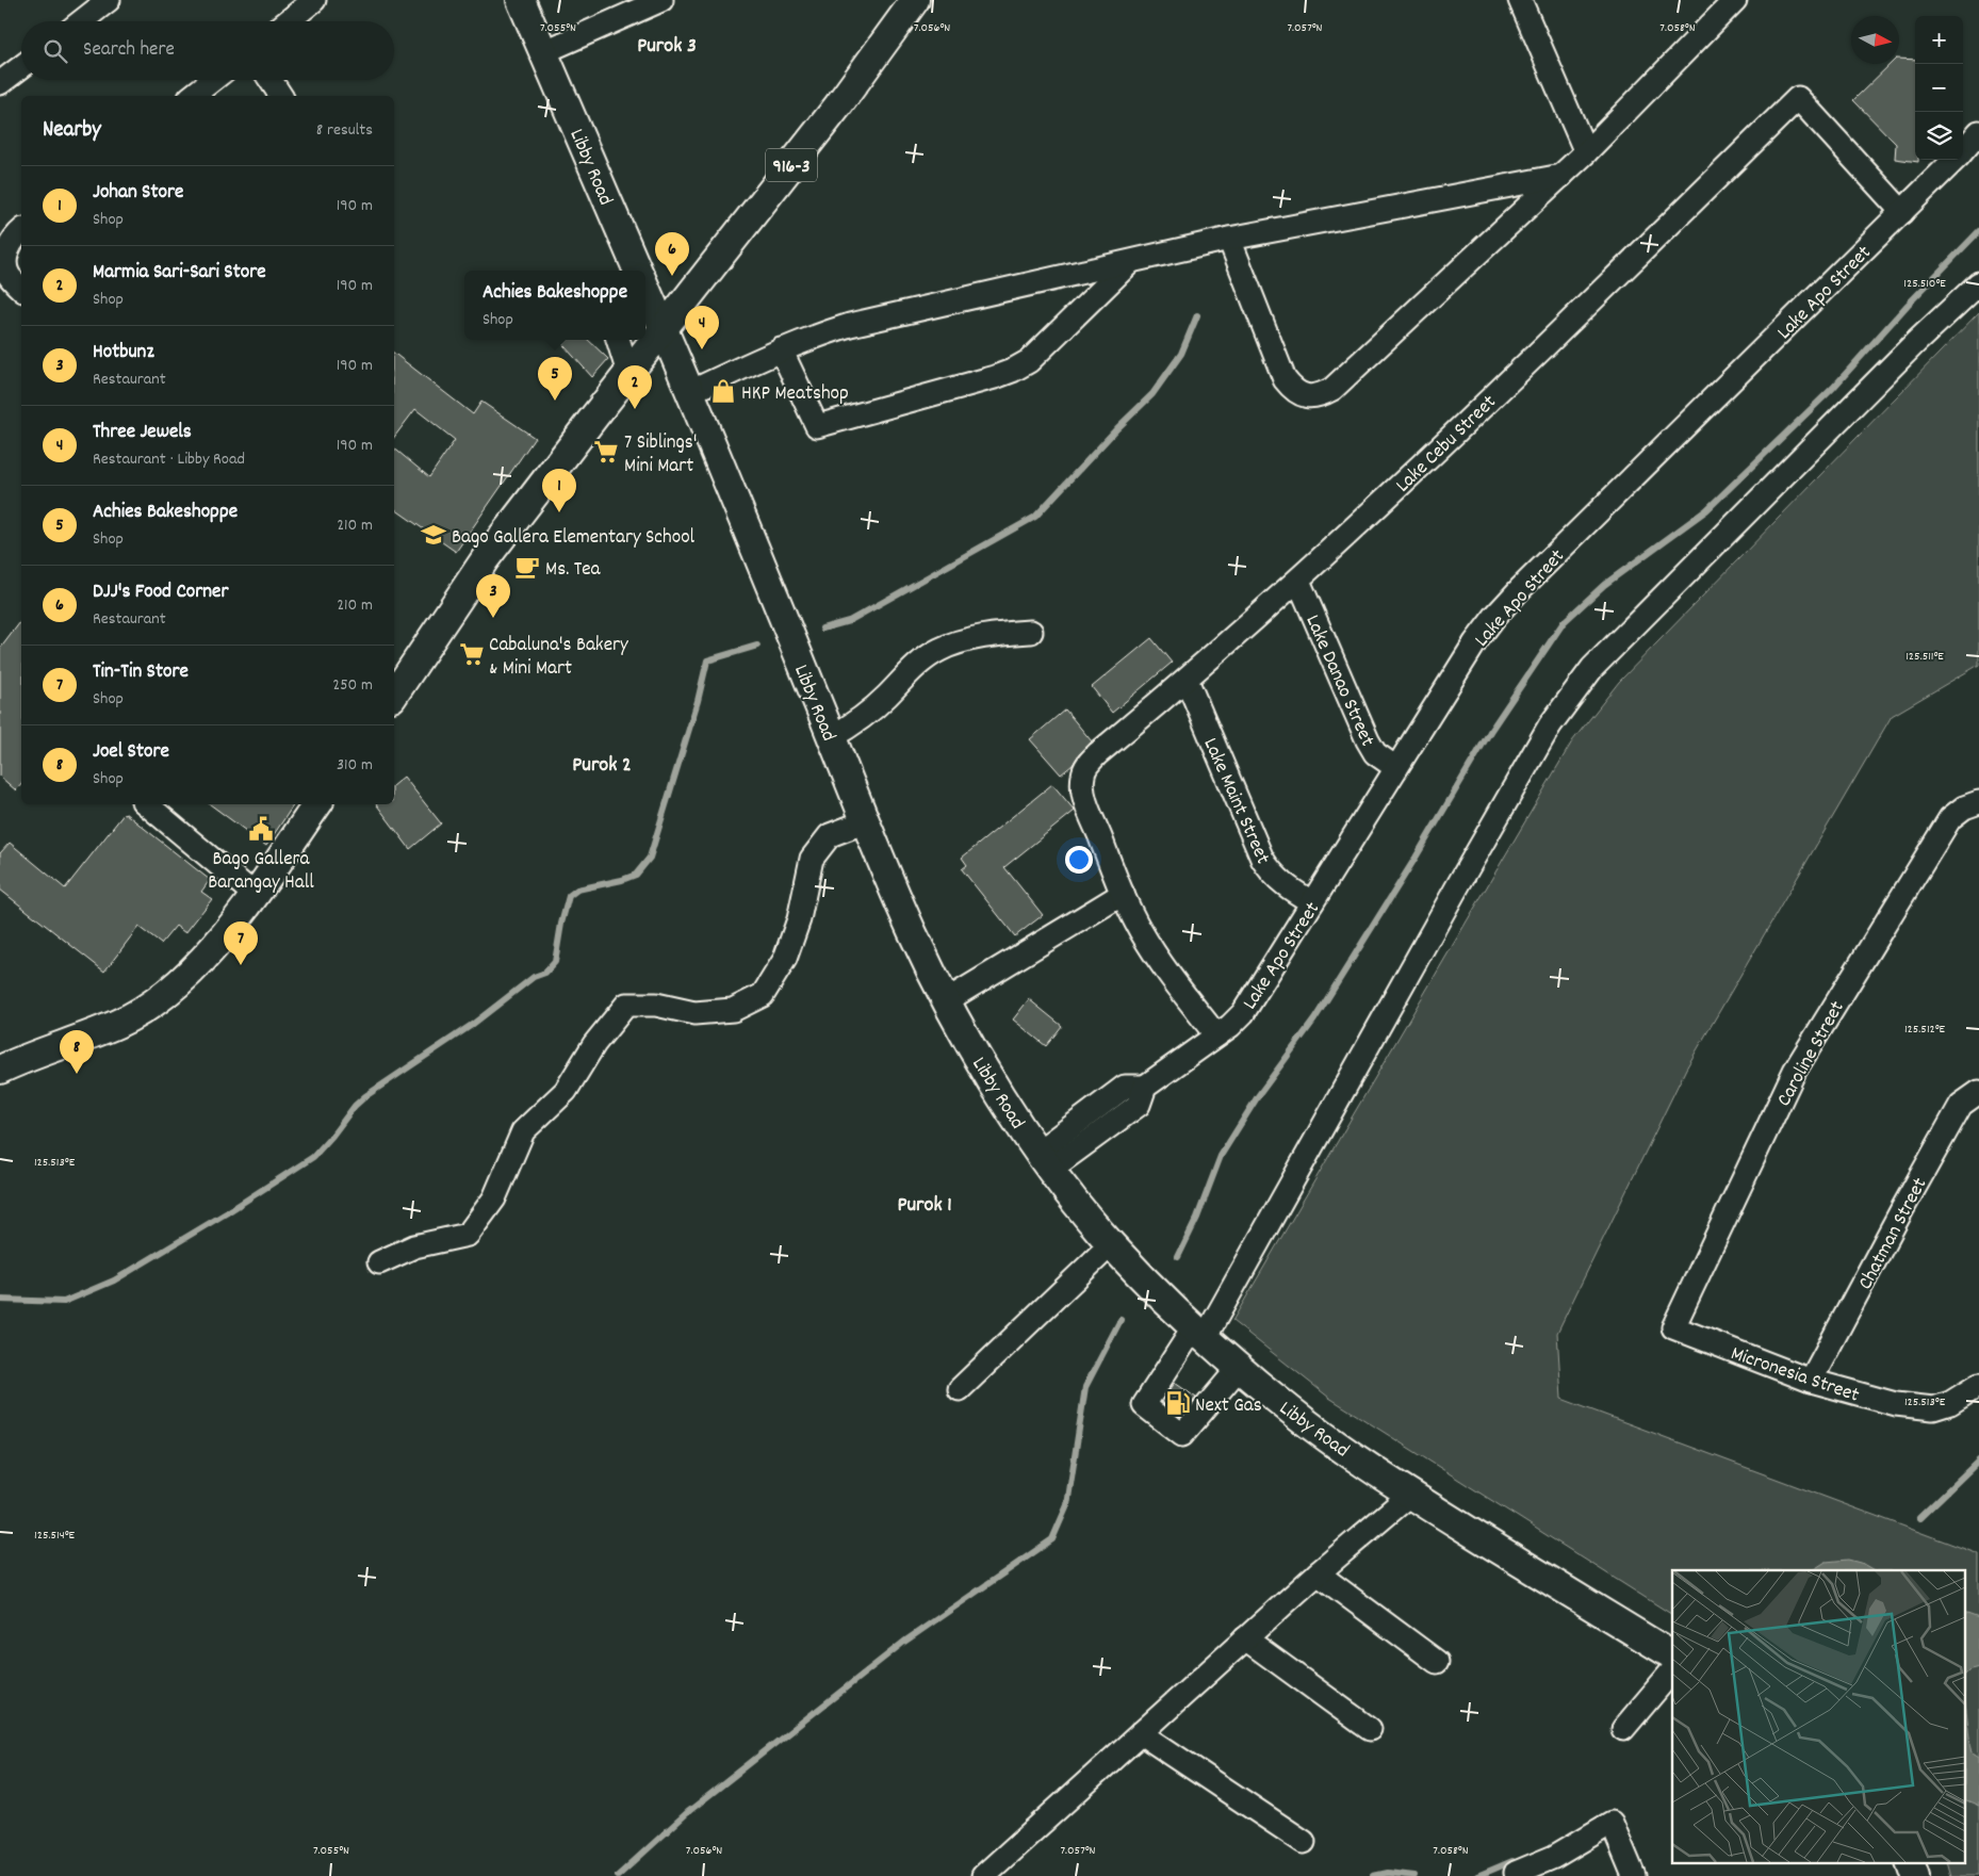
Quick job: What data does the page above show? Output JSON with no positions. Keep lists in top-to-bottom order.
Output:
{
  "streets": {
    "main road": ["916-3", "Libby Road"],
    "street": [
      "Lake Apo Street",
      "Lake Cebu Street",
      "Lake Danao Street",
      "Lake Maint Street",
      "Caroline Street",
      "Chatman Street",
      "Micronesia Street"
    ]
  },
  "crossings": [
    ["916-3", "Libby Road"],
    ["Libby Road", "Lake Apo Street"],
    ["Lake Apo Street", "Lake Cebu Street"],
    ["Lake Apo Street", "Lake Danao Street"],
    ["Lake Apo Street", "Lake Maint Street"],
    ["Lake Cebu Street", "Lake Danao Street"],
    ["Lake Cebu Street", "Lake Maint Street"],
    ["Caroline Street", "Micronesia Street"],
    ["Chatman Street", "Micronesia Street"]
  ],
  "districts": ["Purok 3", "Purok 2", "Purok 1"],
  "places": {
    "shop": ["HKP Meatshop"],
    "supermarket": ["7 Siblings' Mini Mart", "Cabaluna's Bakery & Mini Mart"],
    "school or university": ["Bago Gallera Elementary School"],
    "cafe": ["Ms. Tea"],
    "public building": ["Bago Gallera Barangay Hall"],
    "fuel station": ["Next Gas"]
  },
  "north": "right",
  "page": {
    "map_buttons": ["+", "−"],
    "search": "Search here",
    "heading": ["Nearby", "8 results"],
    "list": [
      {
        "mark": "1",
        "name": "Johan Store",
        "note": "Shop",
        "value": "190 m"
      },
      {
        "mark": "2",
        "name": "Marmia Sari-Sari Store",
        "note": "Shop",
        "value": "190 m"
      },
      {
        "mark": "3",
        "name": "Hotbunz",
        "note": "Restaurant",
        "value": "190 m"
      },
      {
        "mark": "4",
        "name": "Three Jewels",
        "note": "Restaurant · Libby Road",
        "value": "190 m"
      },
      {
        "mark": "5",
        "name": "Achies Bakeshoppe",
        "note": "Shop",
        "value": "210 m"
      },
      {
        "mark": "6",
        "name": "DJJ's Food Corner",
        "note": "Restaurant",
        "value": "210 m"
      },
      {
        "mark": "7",
        "name": "Tin-Tin Store",
        "note": "Shop",
        "value": "250 m"
      },
      {
        "mark": "8",
        "name": "Joel Store",
        "note": "Shop",
        "value": "310 m"
      }
    ],
    "pins": [
      "6",
      "4",
      "5",
      "2",
      "1",
      "3",
      "7",
      "8"
    ],
    "popup": ["Achies Bakeshoppe", "Shop"]
  },
  "coordinates": [
    "7.055°N",
    "7.056°N",
    "7.057°N",
    "7.058°N",
    "125.510°E",
    "125.511°E",
    "125.512°E",
    "125.513°E",
    "125.514°E"
  ]
}
